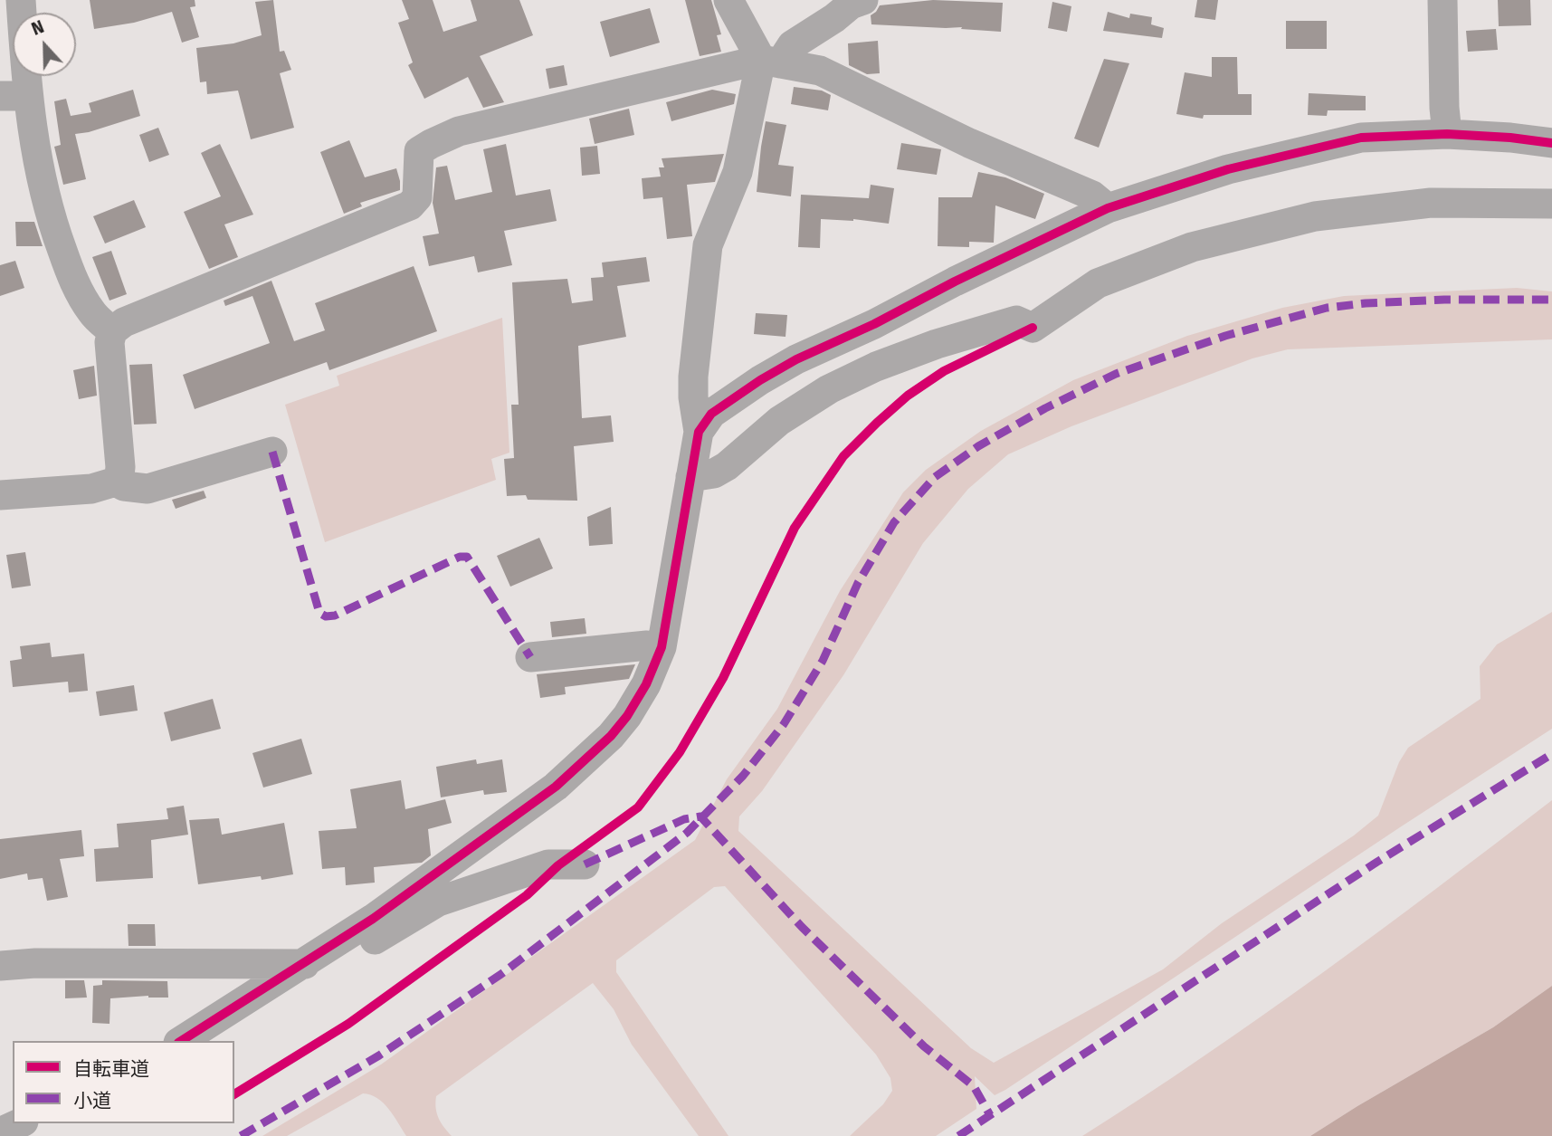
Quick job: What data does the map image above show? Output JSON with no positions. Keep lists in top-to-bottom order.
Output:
{
  "legend": ["自転車道", "小道"],
  "north": "top"
}
